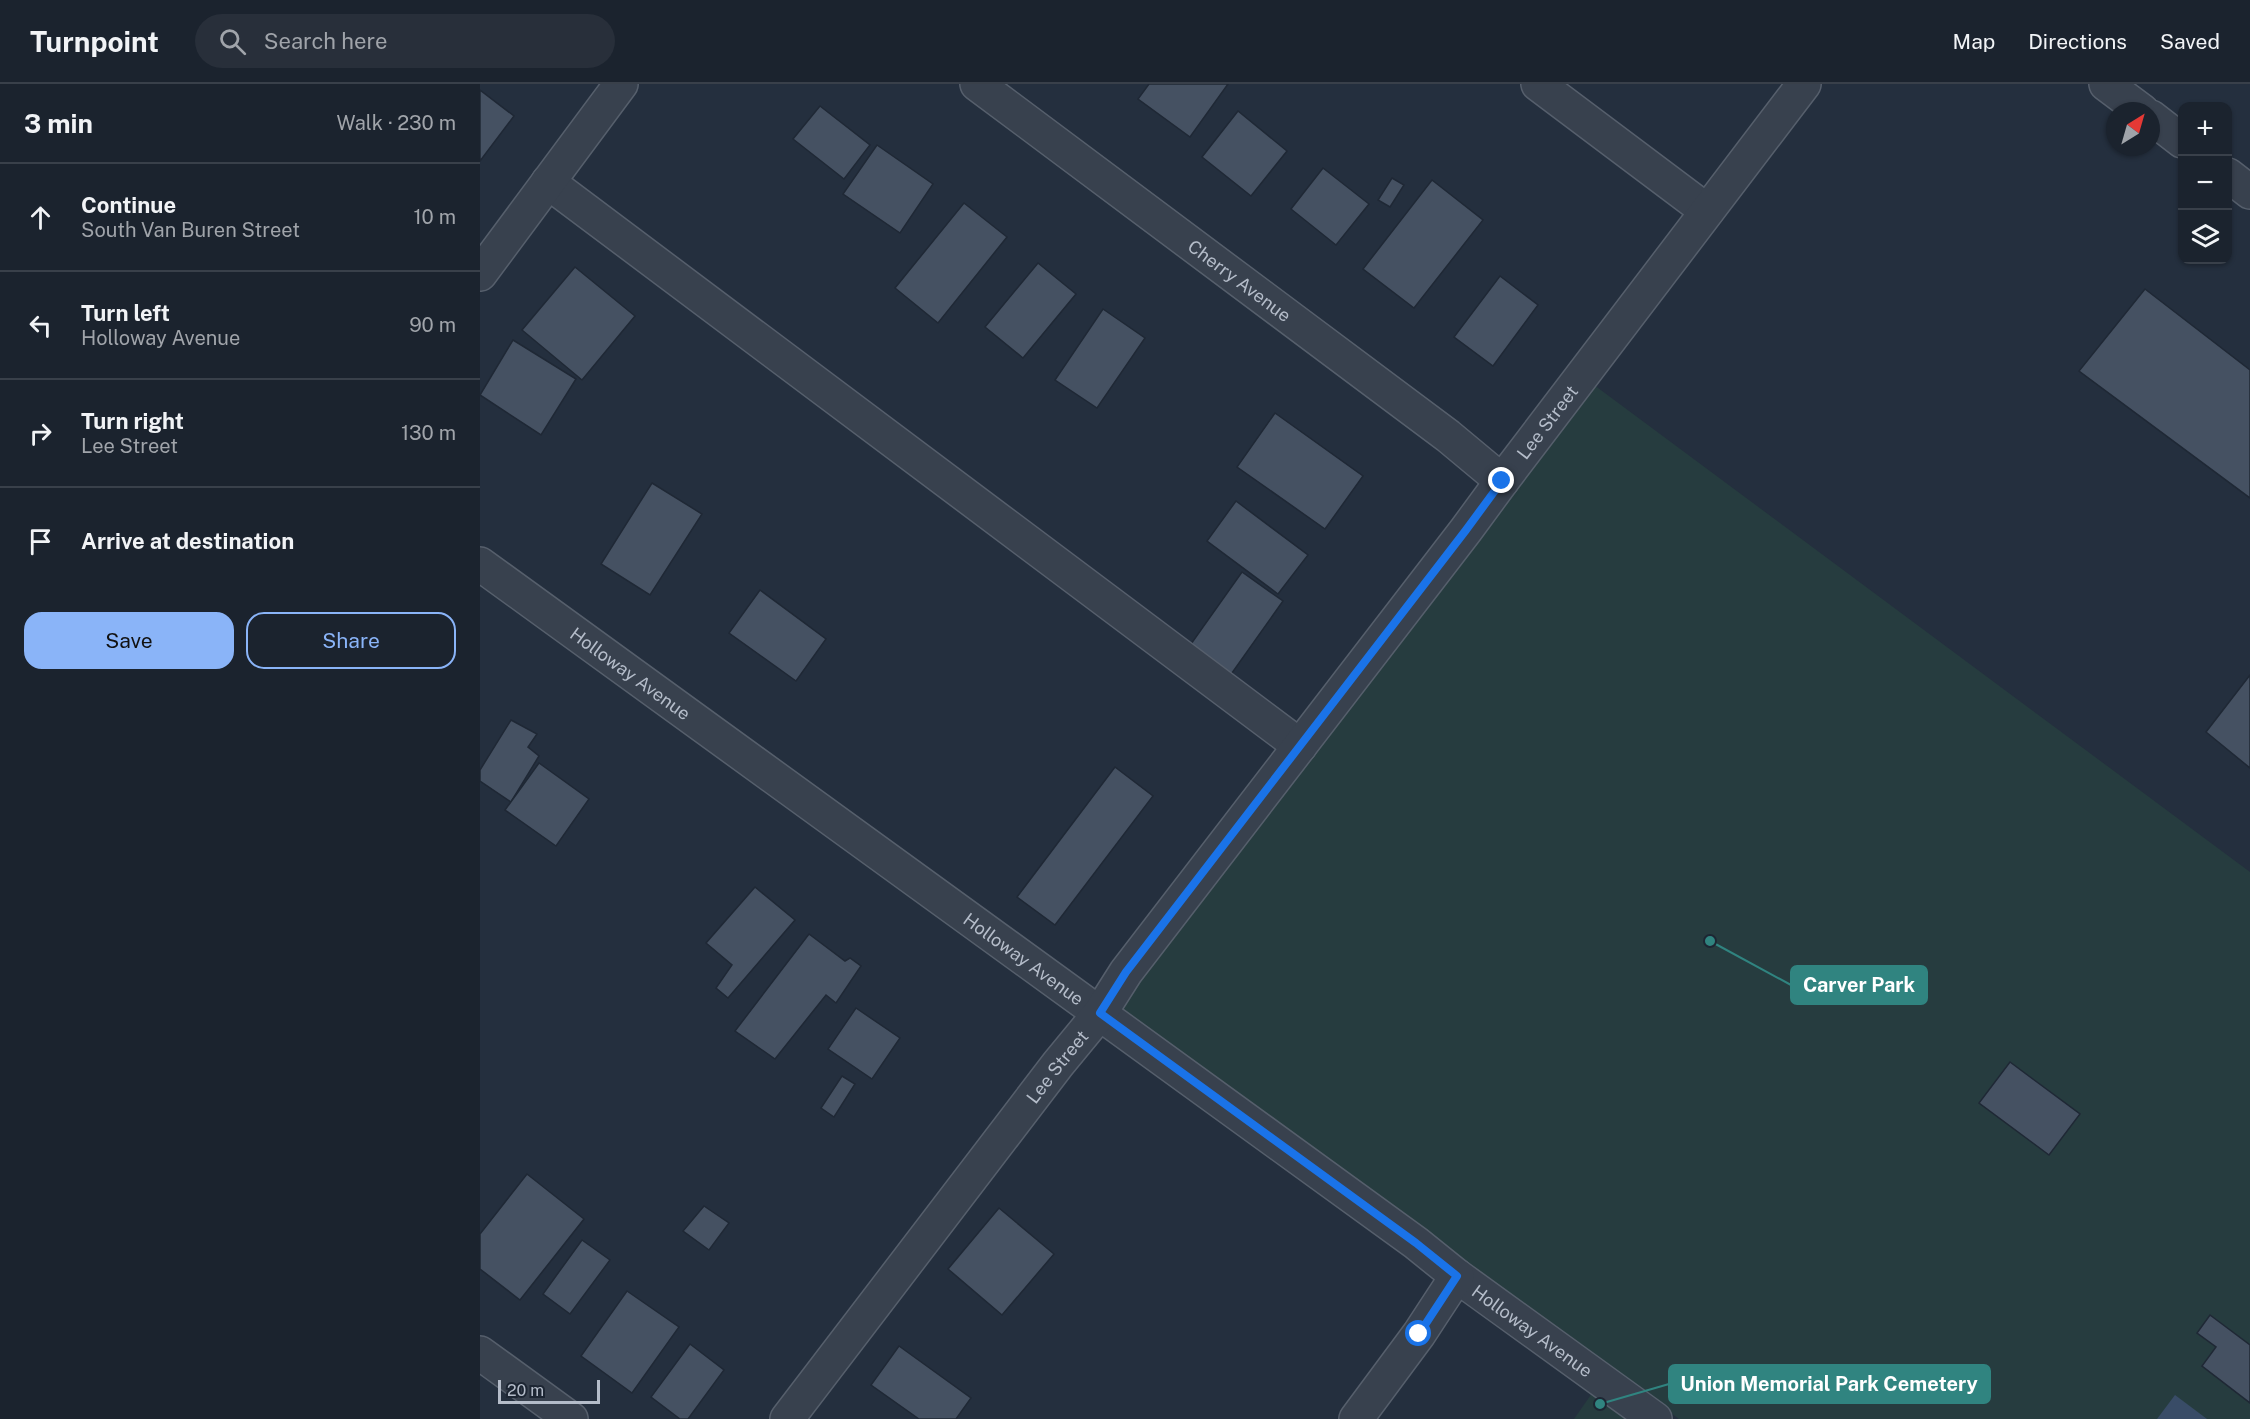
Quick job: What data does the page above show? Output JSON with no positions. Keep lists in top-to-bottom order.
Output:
{
  "streets": {
    "street": ["Cherry Avenue", "Lee Street", "Holloway Avenue"]
  },
  "crossings": [
    ["Cherry Avenue", "Lee Street"],
    ["Lee Street", "Holloway Avenue"]
  ],
  "places": ["Carver Park", "Union Memorial Park Cemetery"],
  "scale_bar": "20 m",
  "north": "top right",
  "page": {
    "header": "Turnpoint",
    "search": "Search here",
    "nav": ["Map", "Directions", "Saved"],
    "heading": ["3 min", "Walk · 230 m"],
    "map_buttons": ["+", "−"],
    "list": [
      ["Continue", "South Van Buren Street", "10 m"],
      ["Turn left", "Holloway Avenue", "90 m"],
      ["Turn right", "Lee Street", "130 m"],
      "Arrive at destination"
    ],
    "buttons": ["Save", "Share"],
    "scale": "20 m"
  }
}
